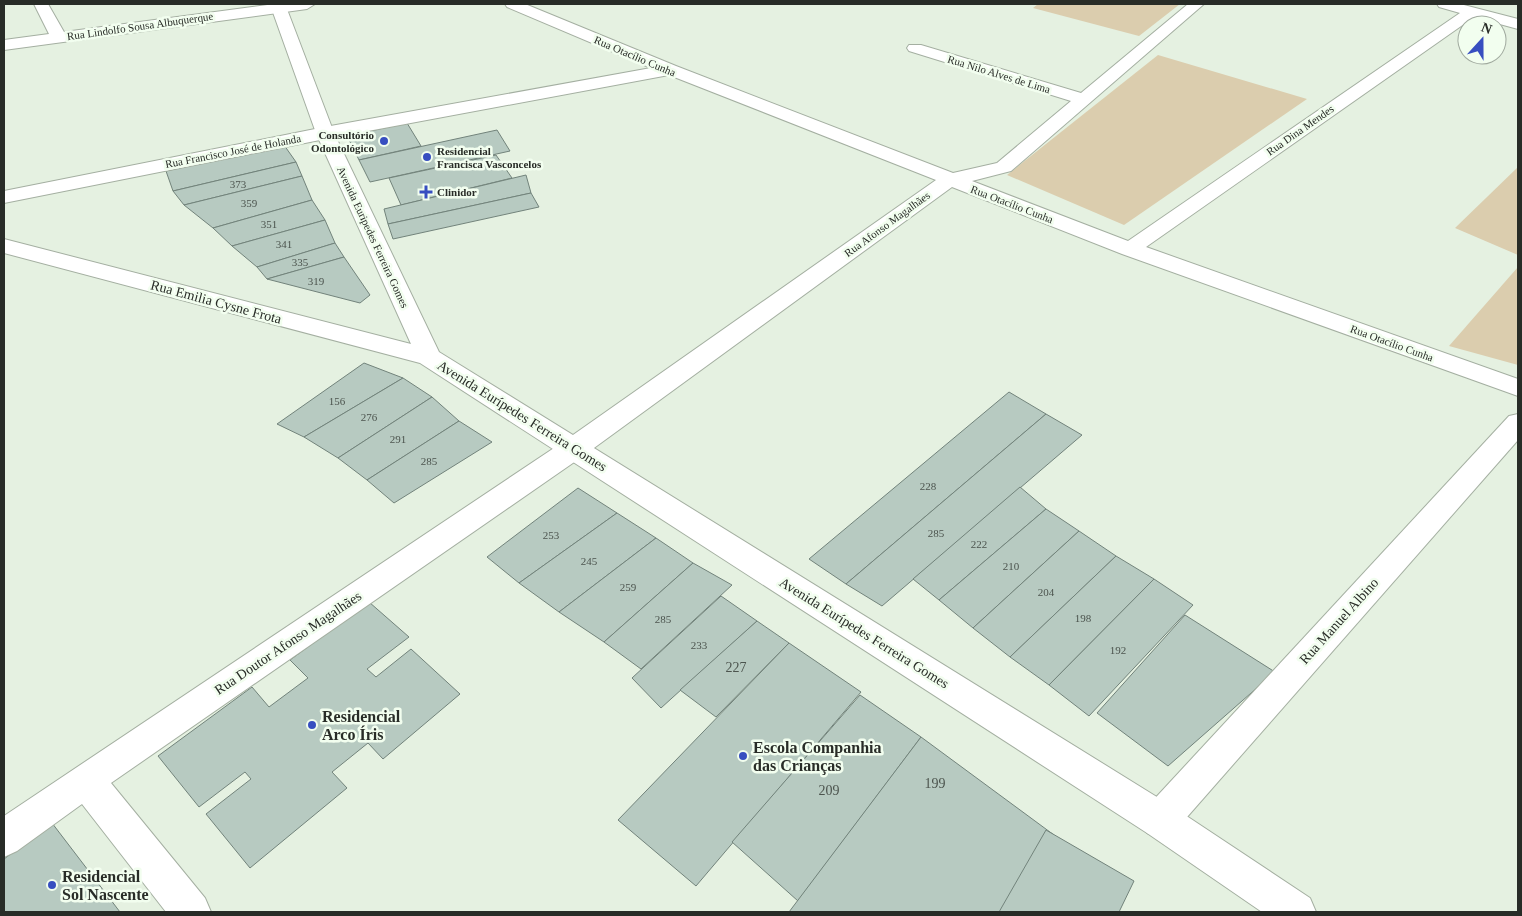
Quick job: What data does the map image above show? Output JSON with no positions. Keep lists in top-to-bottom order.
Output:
{
  "streets": {
    "street": [
      "Rua Lindolfo Sousa Albuquerque",
      "Rua Otacílio Cunha",
      "Rua Nilo Alves de Lima",
      "Rua Dina Mendes",
      "Rua Francisco José de Holanda",
      "Rua Afonso Magalhães",
      "Avenida Euripedes Ferreira Gomes",
      "Rua Emilia Cysne Frota",
      "Avenida Eurípedes Ferreira Gomes",
      "Rua Manuel Albino",
      "Rua Doutor Afonso Magalhães"
    ]
  },
  "crossings": [
    ["Rua Lindolfo Sousa Albuquerque", "Avenida Euripedes Ferreira Gomes"],
    ["Rua Otacílio Cunha", "Rua Dina Mendes"],
    ["Rua Otacílio Cunha", "Rua Francisco José de Holanda"],
    ["Rua Otacílio Cunha", "Rua Afonso Magalhães"],
    ["Rua Nilo Alves de Lima", "Rua Afonso Magalhães"],
    ["Rua Francisco José de Holanda", "Avenida Euripedes Ferreira Gomes"],
    ["Rua Afonso Magalhães", "Avenida Eurípedes Ferreira Gomes"],
    ["Rua Afonso Magalhães", "Rua Doutor Afonso Magalhães"],
    ["Avenida Euripedes Ferreira Gomes", "Rua Emilia Cysne Frota"],
    ["Avenida Euripedes Ferreira Gomes", "Avenida Eurípedes Ferreira Gomes"],
    ["Rua Emilia Cysne Frota", "Avenida Eurípedes Ferreira Gomes"],
    ["Avenida Eurípedes Ferreira Gomes", "Rua Manuel Albino"],
    ["Avenida Eurípedes Ferreira Gomes", "Rua Doutor Afonso Magalhães"]
  ],
  "places": {
    "other": [
      "Consultório Odontológico",
      "Residencial Francisca Vasconcelos",
      "Residencial Arco Íris",
      "Escola Companhia das Crianças",
      "Residencial Sol Nascente"
    ],
    "health": ["Clinidor"]
  },
  "house_numbers": [
    "373",
    "359",
    "351",
    "341",
    "335",
    "319",
    "156",
    "276",
    "291",
    "285",
    "228",
    "285",
    "253",
    "222",
    "245",
    "210",
    "259",
    "204",
    "198",
    "285",
    "233",
    "192",
    "227",
    "199",
    "209"
  ],
  "north": "top"
}
